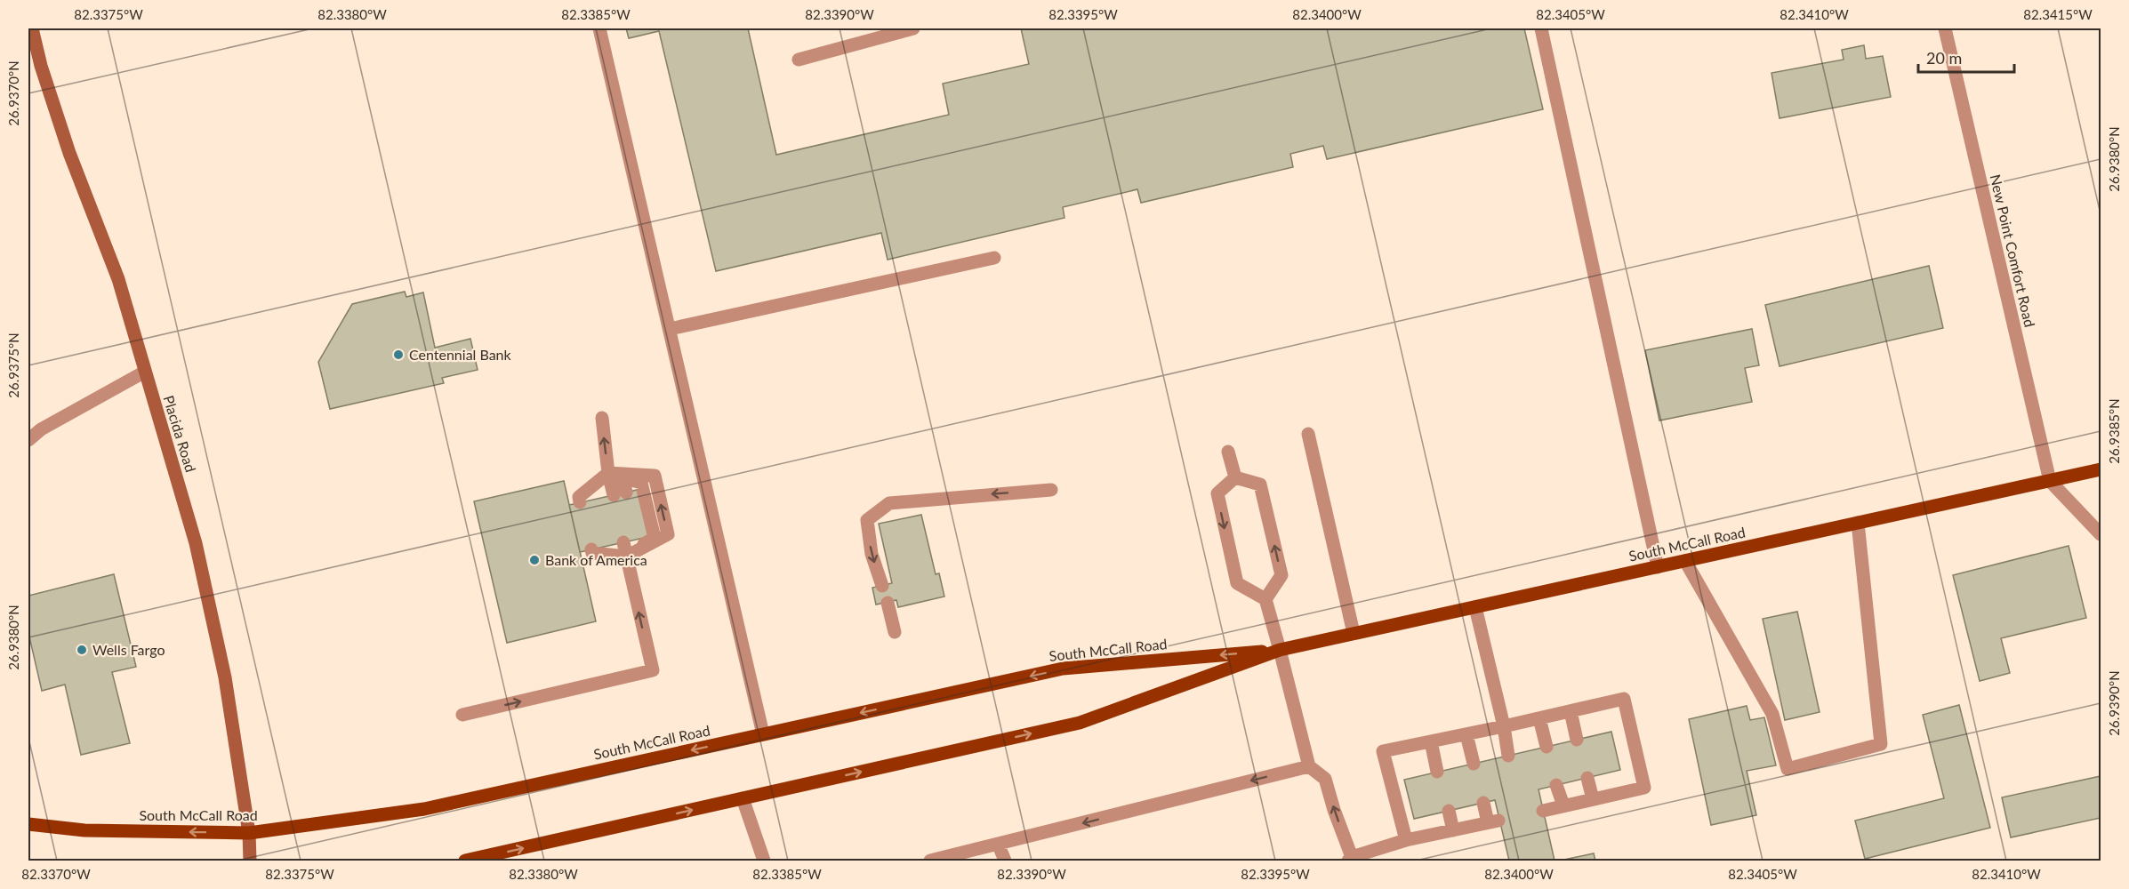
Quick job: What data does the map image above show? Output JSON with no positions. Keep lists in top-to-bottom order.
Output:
{
  "streets": {
    "main road": ["Placida Road", "South McCall Road"],
    "street": ["New Point Comfort Road"]
  },
  "crossings": [
    ["New Point Comfort Road", "South McCall Road"],
    ["Placida Road", "South McCall Road"]
  ],
  "places": ["Centennial Bank", "Bank of America", "Wells Fargo"],
  "scale_bar": "20 m",
  "coordinates": [
    "82.3375°W",
    "82.3380°W",
    "82.3385°W",
    "82.3390°W",
    "82.3395°W",
    "82.3400°W",
    "82.3405°W",
    "82.3410°W",
    "82.3415°W",
    "26.9370°N",
    "26.9380°N",
    "26.9375°N",
    "26.9385°N",
    "26.9390°N",
    "82.3370°W"
  ]
}
